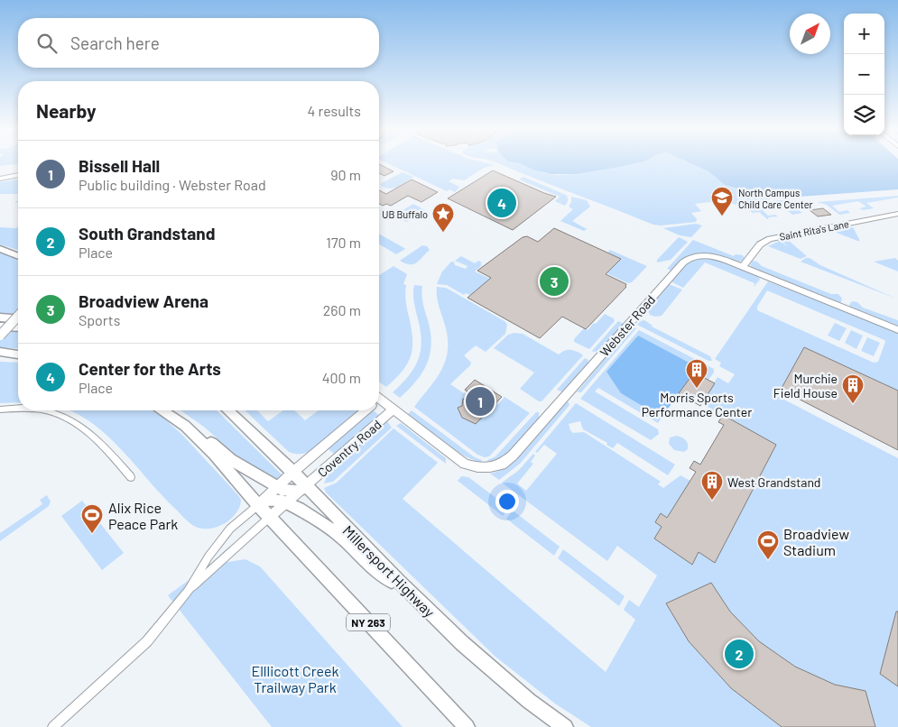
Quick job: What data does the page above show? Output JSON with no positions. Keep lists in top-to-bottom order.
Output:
{
  "streets": {
    "main road": ["Millersport Highway", "NY 263"],
    "street": ["Saint Rita's Lane", "Webster Road", "Coventry Road"]
  },
  "crossings": [
    ["Saint Rita's Lane", "Webster Road"],
    ["Webster Road", "Coventry Road"],
    ["Coventry Road", "Millersport Highway"],
    ["Coventry Road", "NY 263"]
  ],
  "parks": ["Elllicott Creek Trailway Park"],
  "places": {
    "school or university": ["North Campus Child Care Center"],
    "place": ["UB Buffalo"],
    "building": ["Morris Sports Performance Center", "Murchie Field House", "West Grandstand"],
    "sports": ["Alix Rice Peace Park", "Broadview Stadium"]
  },
  "north": "top right",
  "page": {
    "map_buttons": ["+", "−"],
    "search": "Search here",
    "heading": ["Nearby", "4 results"],
    "list": [
      {
        "mark": "1",
        "name": "Bissell Hall",
        "note": "Public building · Webster Road",
        "value": "90 m"
      },
      {
        "mark": "2",
        "name": "South Grandstand",
        "note": "Place",
        "value": "170 m"
      },
      {
        "mark": "3",
        "name": "Broadview Arena",
        "note": "Sports",
        "value": "260 m"
      },
      {
        "mark": "4",
        "name": "Center for the Arts",
        "note": "Place",
        "value": "400 m"
      }
    ],
    "pins": [
      "4",
      "3",
      "1",
      "2"
    ]
  }
}
